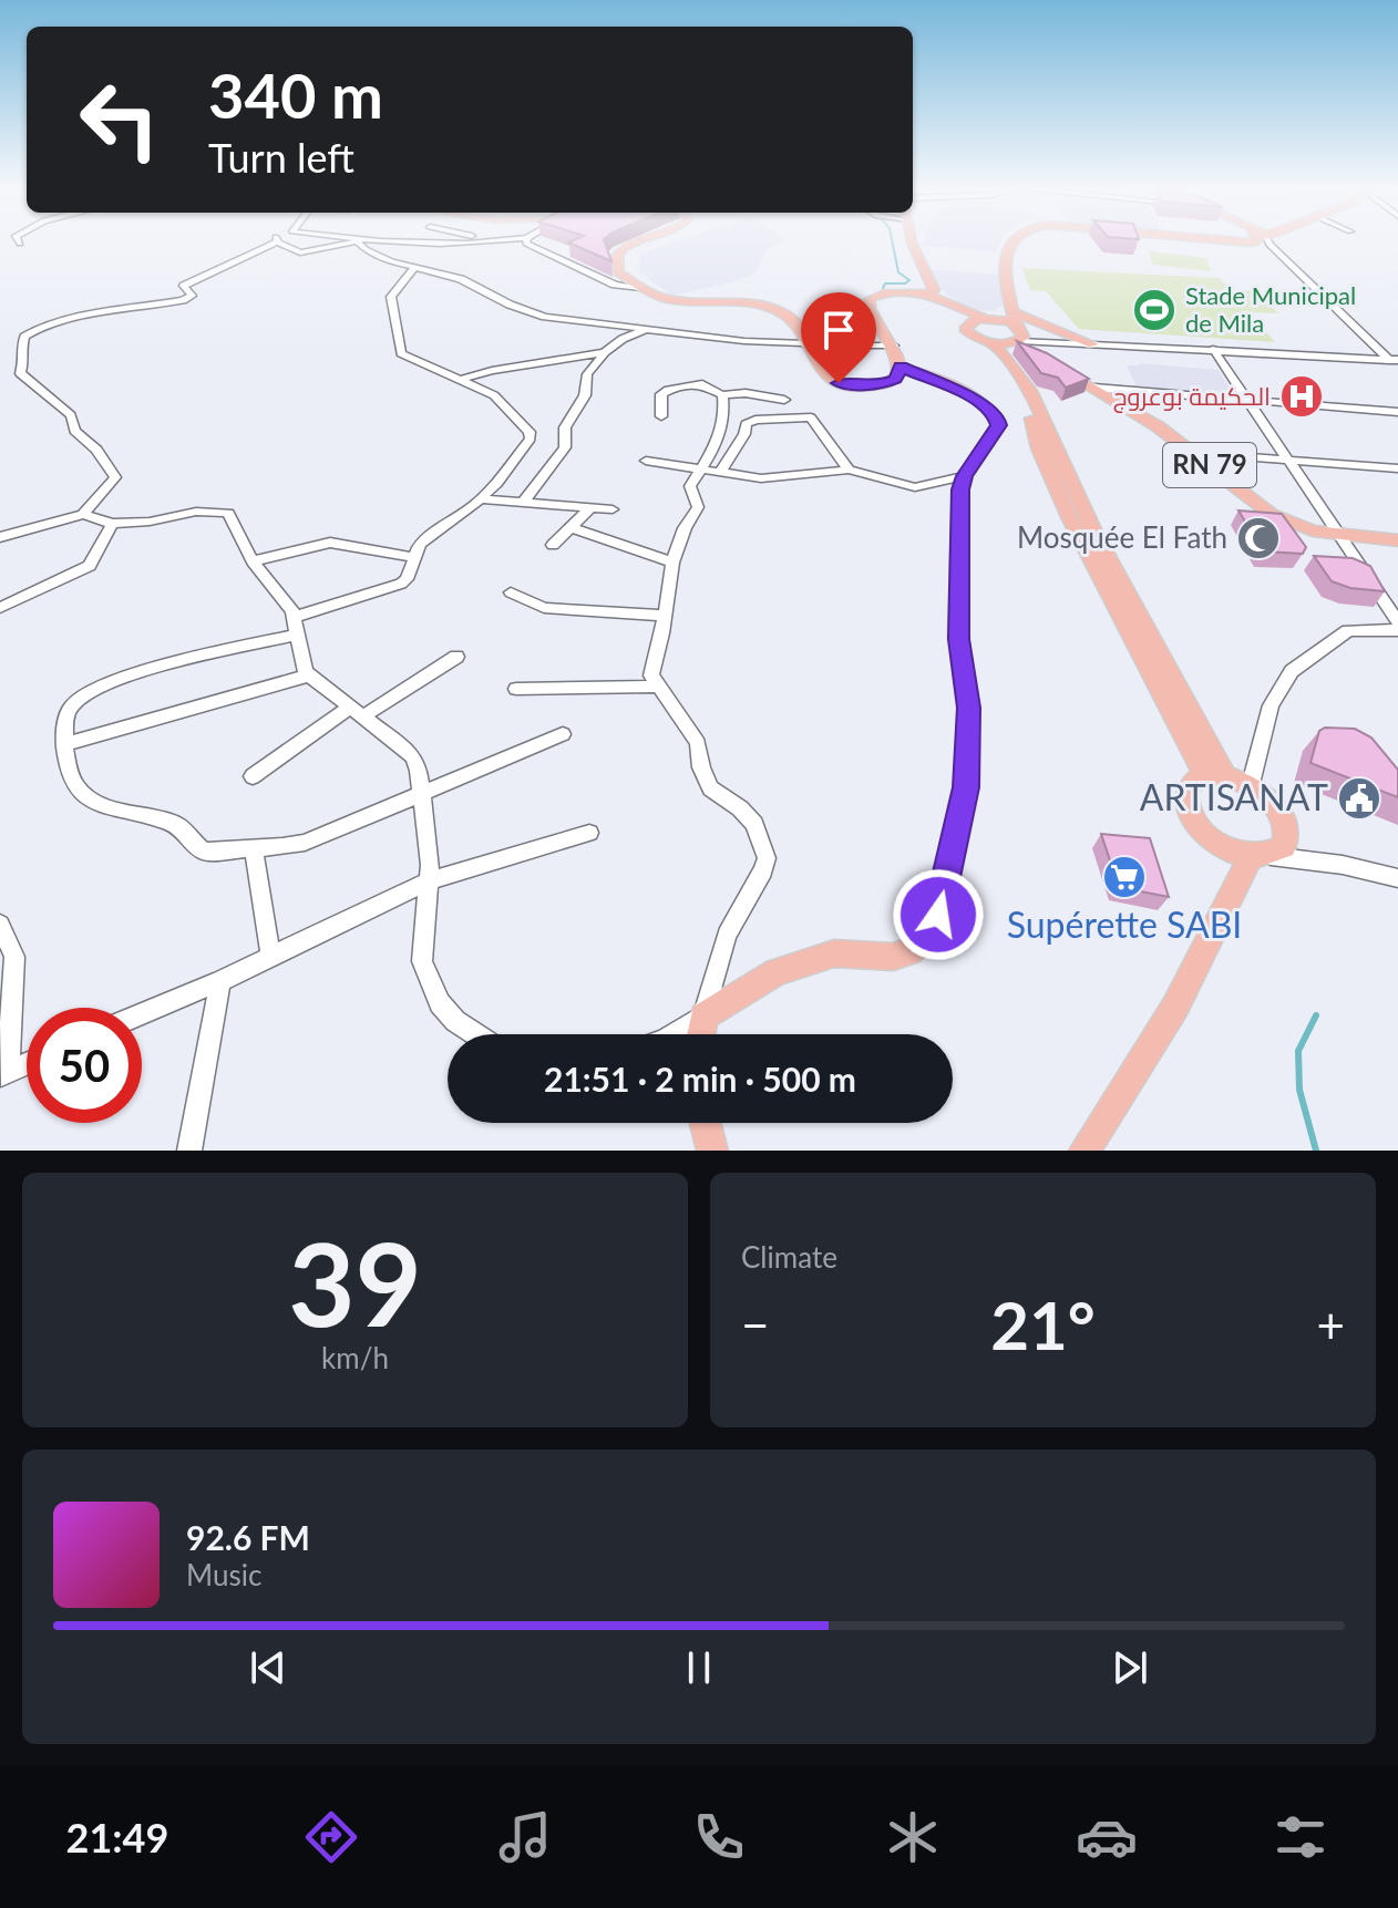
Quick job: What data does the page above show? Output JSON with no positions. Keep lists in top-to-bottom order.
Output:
{
  "streets": {
    "main road": ["RN 79"]
  },
  "places": {
    "sports": ["Stade Municipal de Mila"],
    "hospital": ["الحكيمة بوعروج"],
    "mosque": ["Mosquée El Fath"],
    "public building": ["ARTISANAT"],
    "supermarket": ["Supérette SABI"]
  },
  "page": {
    "turn": ["340 m", "Turn left"],
    "limit": "50",
    "trip": "21:51 · 2 min · 500 m",
    "tile": [
      ["39", "km/h"],
      "Climate"
    ],
    "heat": ["−", "21°", "+"],
    "song": ["92.6 FM", "Music"],
    "tabs": "21:49"
  }
}
